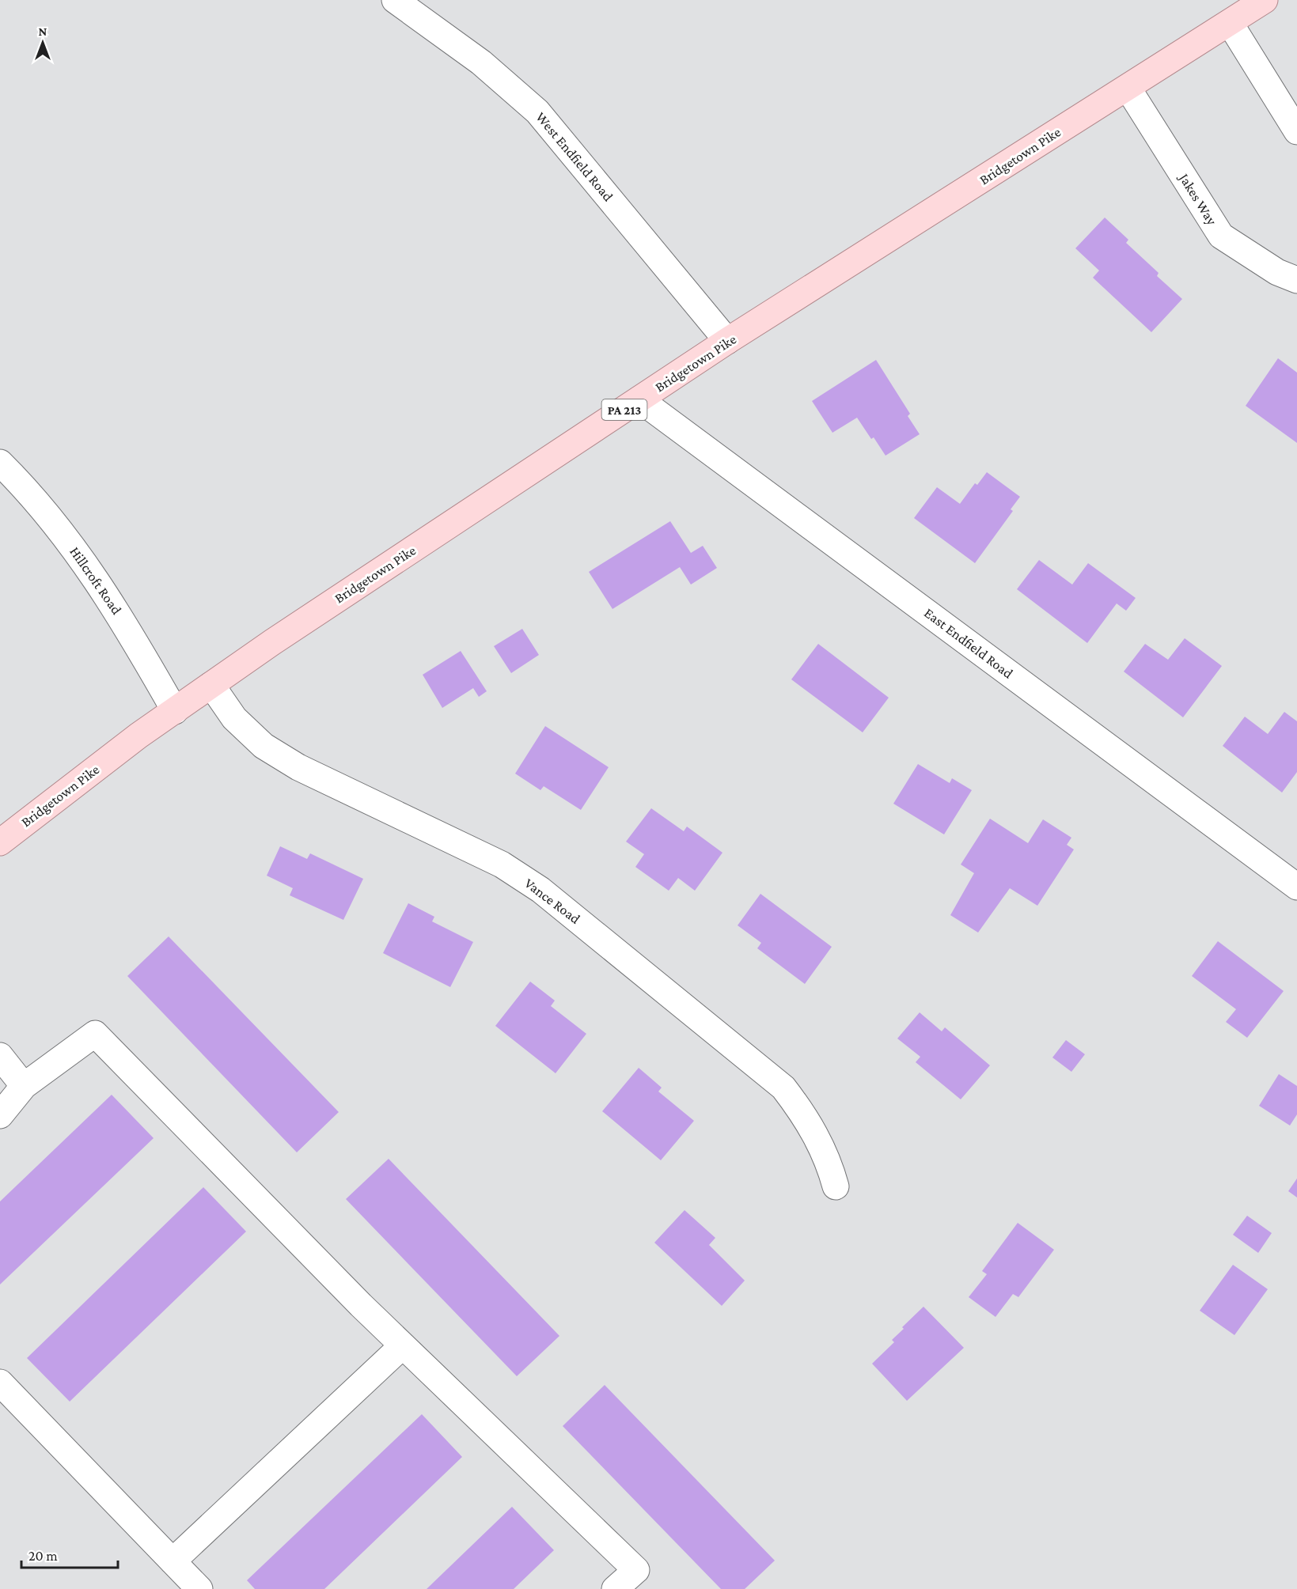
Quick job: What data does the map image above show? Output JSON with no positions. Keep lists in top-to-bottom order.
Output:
{
  "streets": {
    "main road": ["Bridgetown Pike", "PA 213"],
    "street": [
      "West Endfield Road",
      "Jakes Way",
      "Hillcroft Road",
      "East Endfield Road",
      "Vance Road"
    ]
  },
  "crossings": [
    ["Bridgetown Pike", "West Endfield Road"],
    ["Bridgetown Pike", "Jakes Way"],
    ["Bridgetown Pike", "Hillcroft Road"],
    ["Bridgetown Pike", "East Endfield Road"],
    ["Bridgetown Pike", "Vance Road"]
  ],
  "scale_bar": "20 m",
  "north": "top"
}
